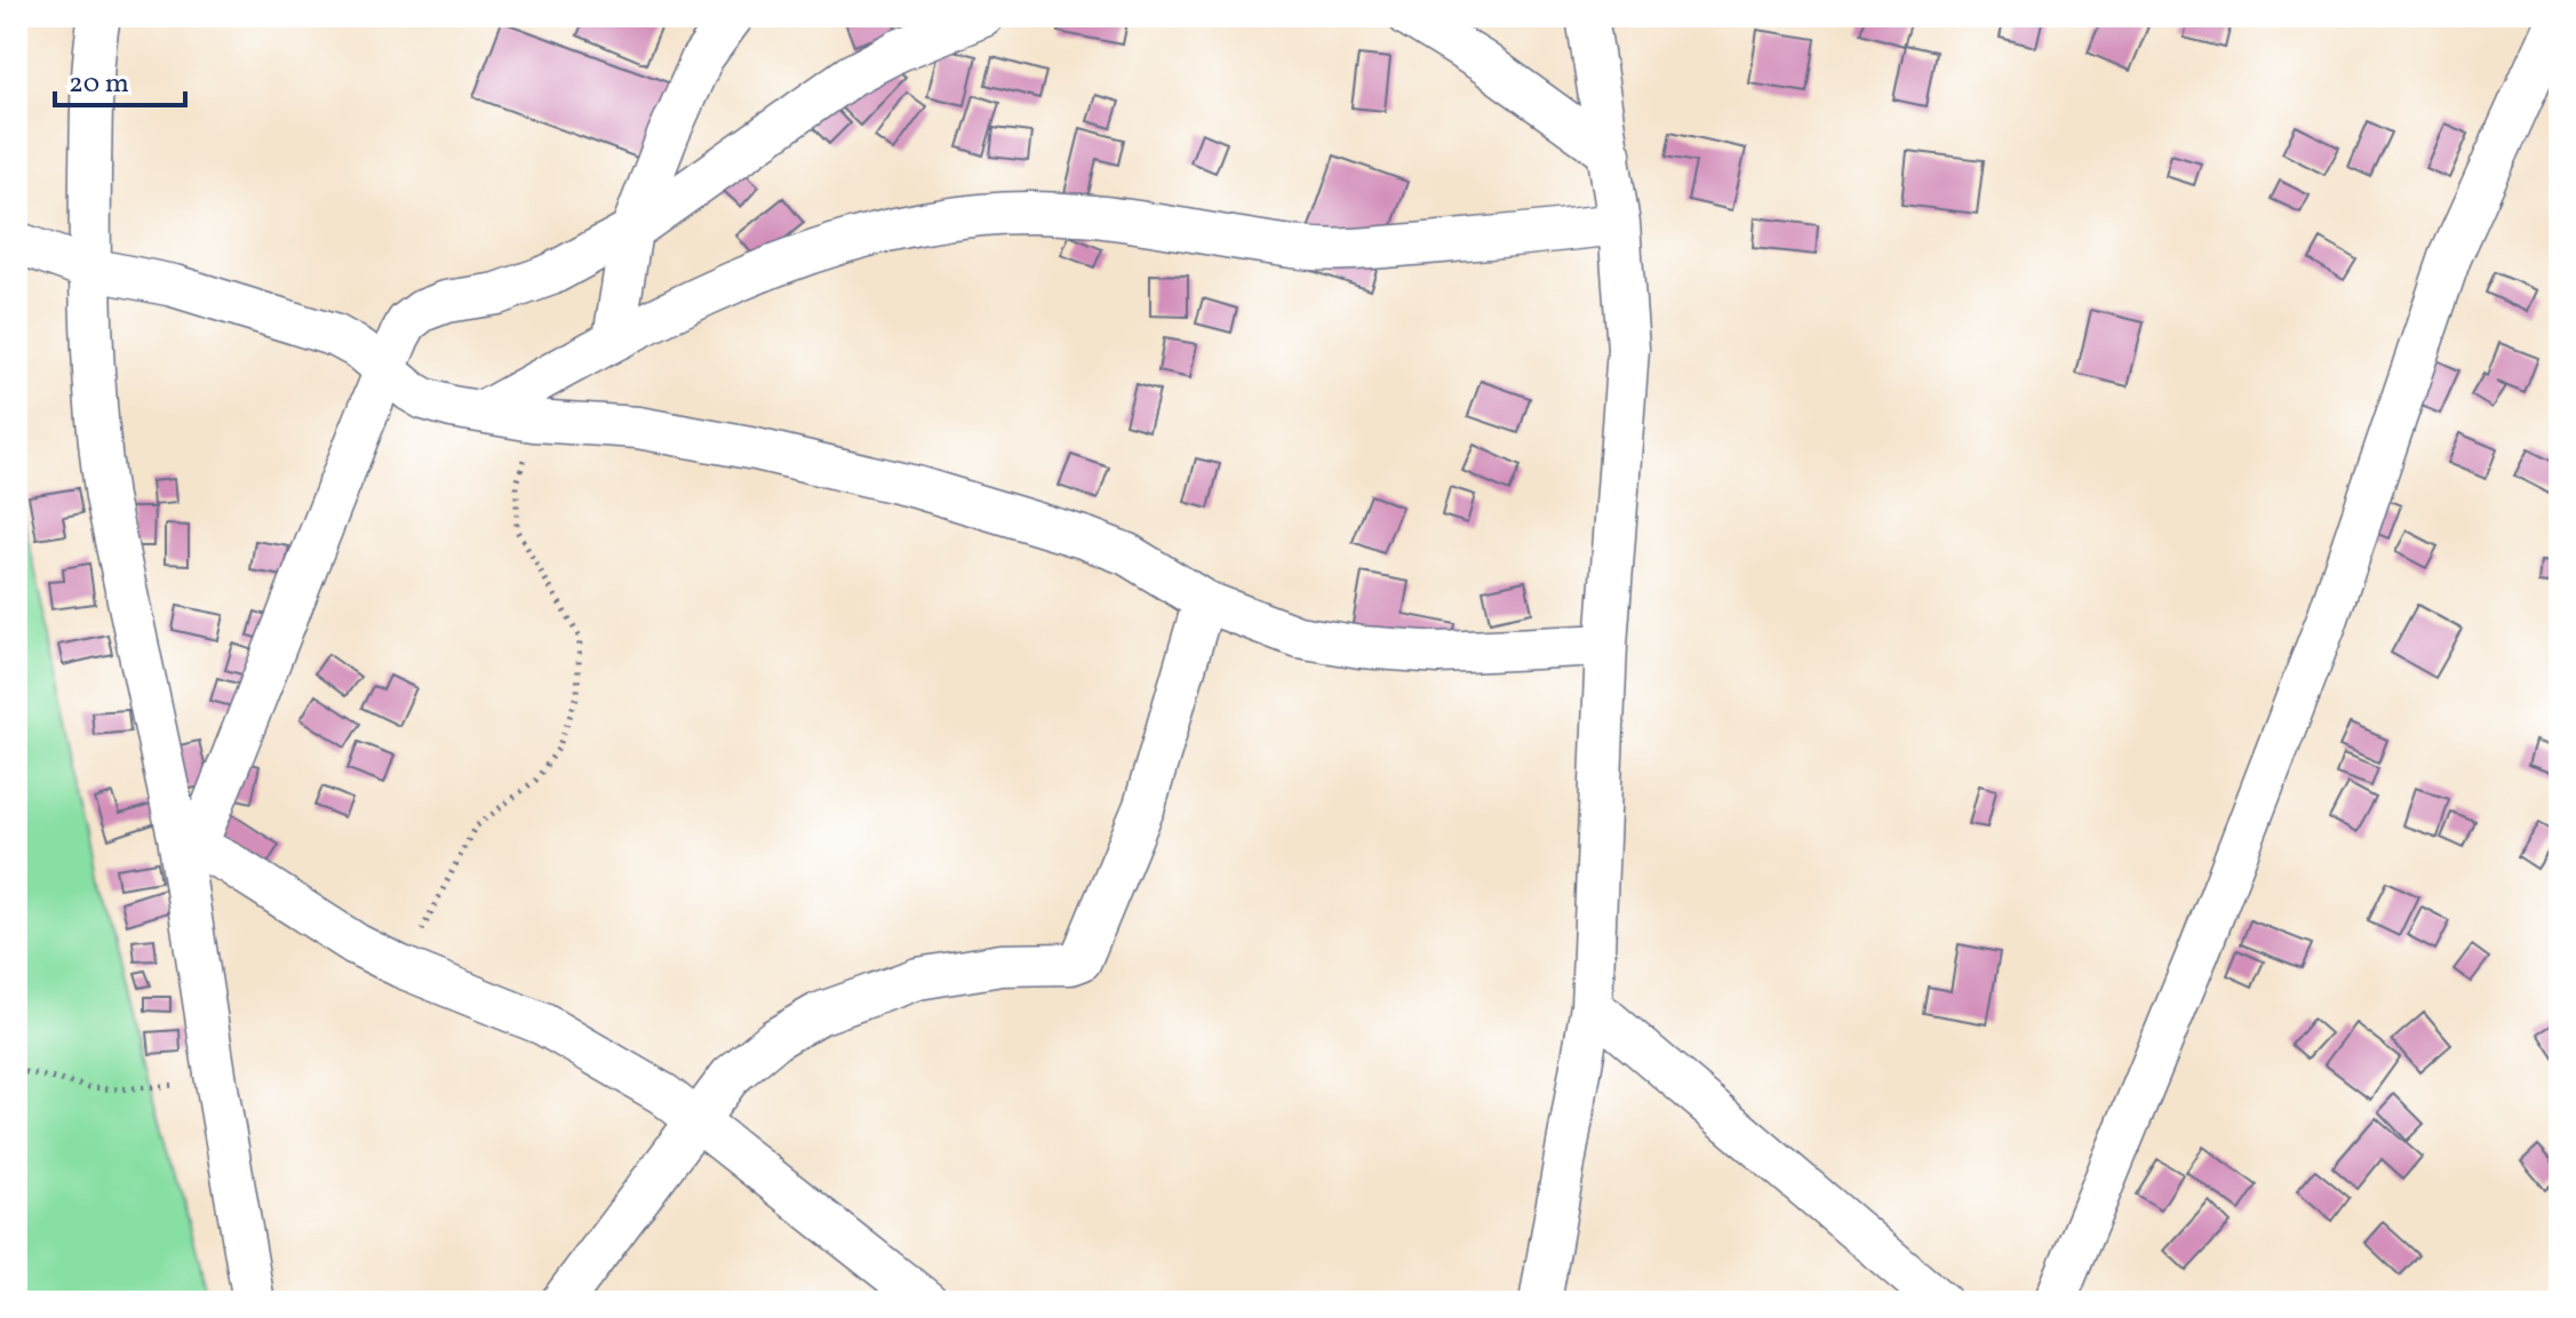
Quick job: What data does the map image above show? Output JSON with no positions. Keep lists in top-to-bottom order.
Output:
{
  "scale_bar": "20 m"
}
